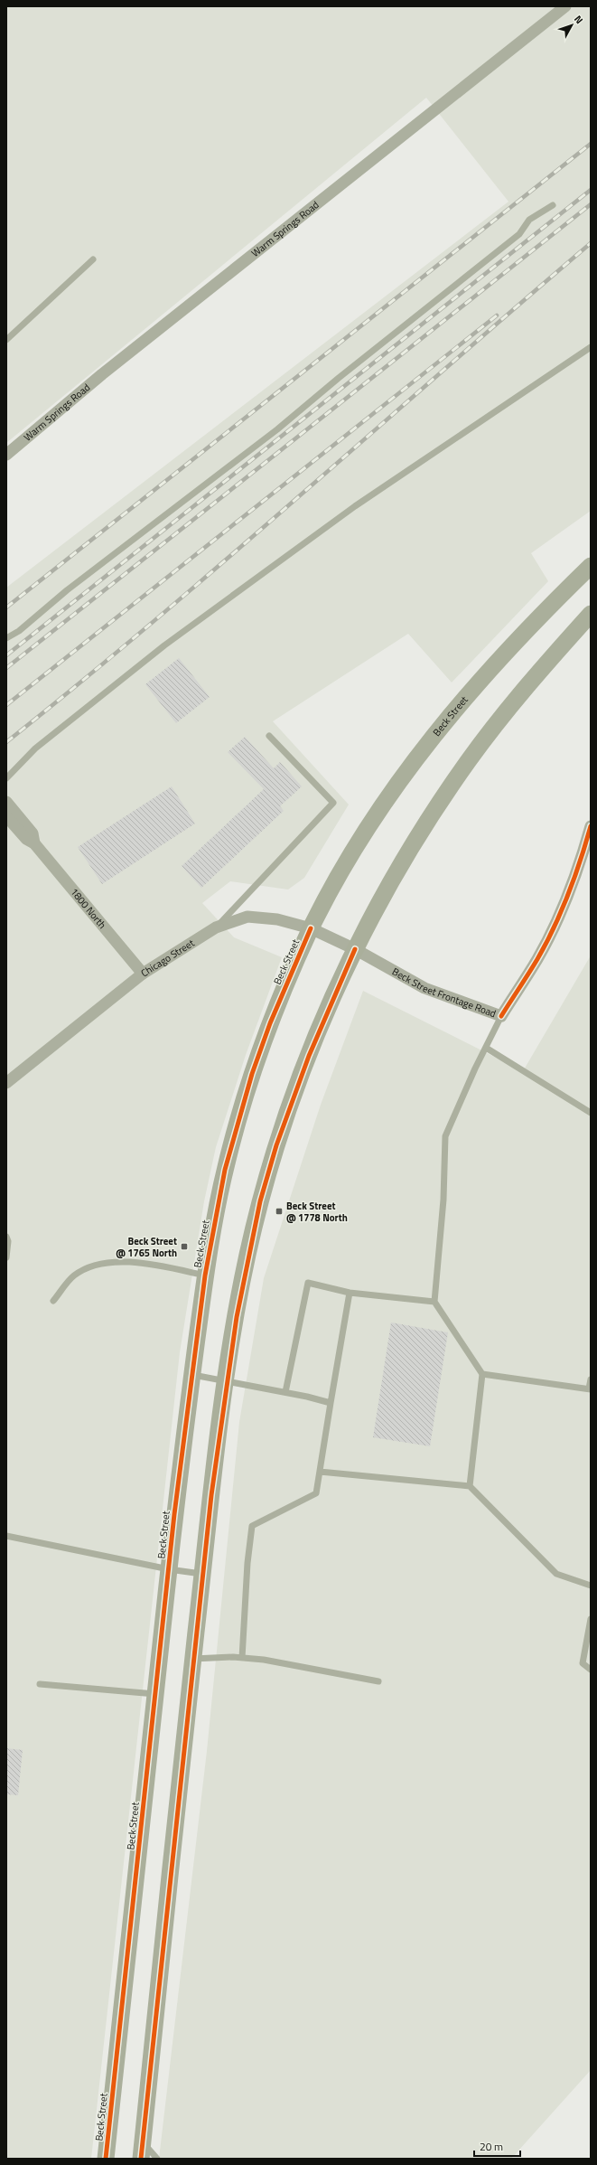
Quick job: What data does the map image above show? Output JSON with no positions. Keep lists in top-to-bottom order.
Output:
{
  "streets": {
    "main road": ["Beck Street"],
    "street": [
      "Warm Springs Road",
      "1800 North",
      "Chicago Street",
      "Beck Street Frontage Road"
    ]
  },
  "crossings": [
    ["Beck Street", "Chicago Street"],
    ["1800 North", "Chicago Street"],
    ["Chicago Street", "Beck Street Frontage Road"]
  ],
  "places": {
    "transit": ["Beck Street @ 1778 North", "Beck Street @ 1765 North"]
  },
  "scale_bar": "20 m",
  "north": "top right"
}
